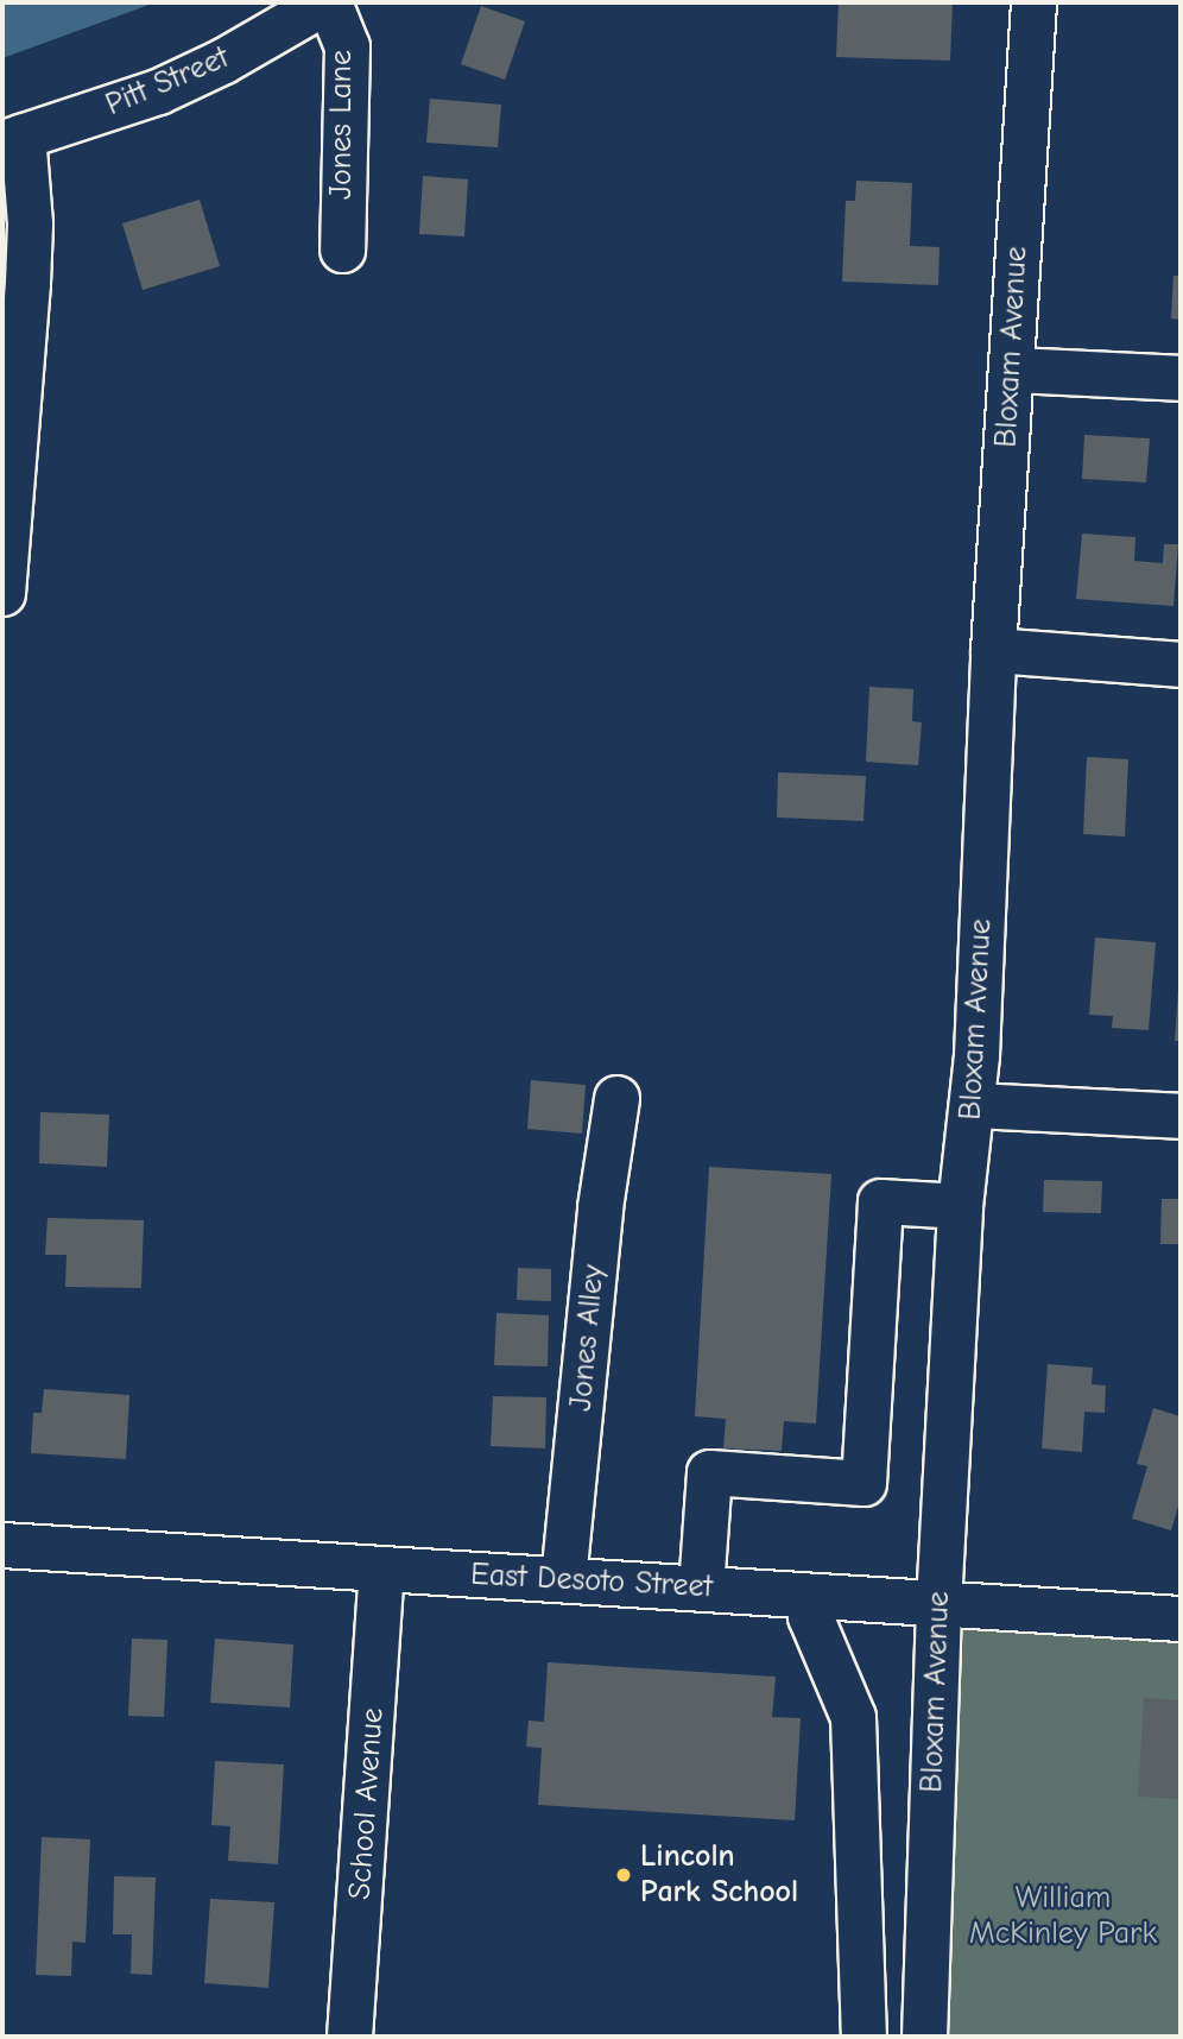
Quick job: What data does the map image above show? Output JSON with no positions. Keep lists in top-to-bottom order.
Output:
{
  "streets": {
    "street": [
      "Pitt Street",
      "Jones Lane",
      "Bloxam Avenue",
      "Jones Alley",
      "East Desoto Street",
      "School Avenue"
    ]
  },
  "crossings": [
    ["Pitt Street", "Jones Lane"],
    ["Bloxam Avenue", "East Desoto Street"],
    ["Jones Alley", "East Desoto Street"],
    ["East Desoto Street", "School Avenue"]
  ],
  "parks": ["William McKinley Park"],
  "places": ["Lincoln Park School"]
}
